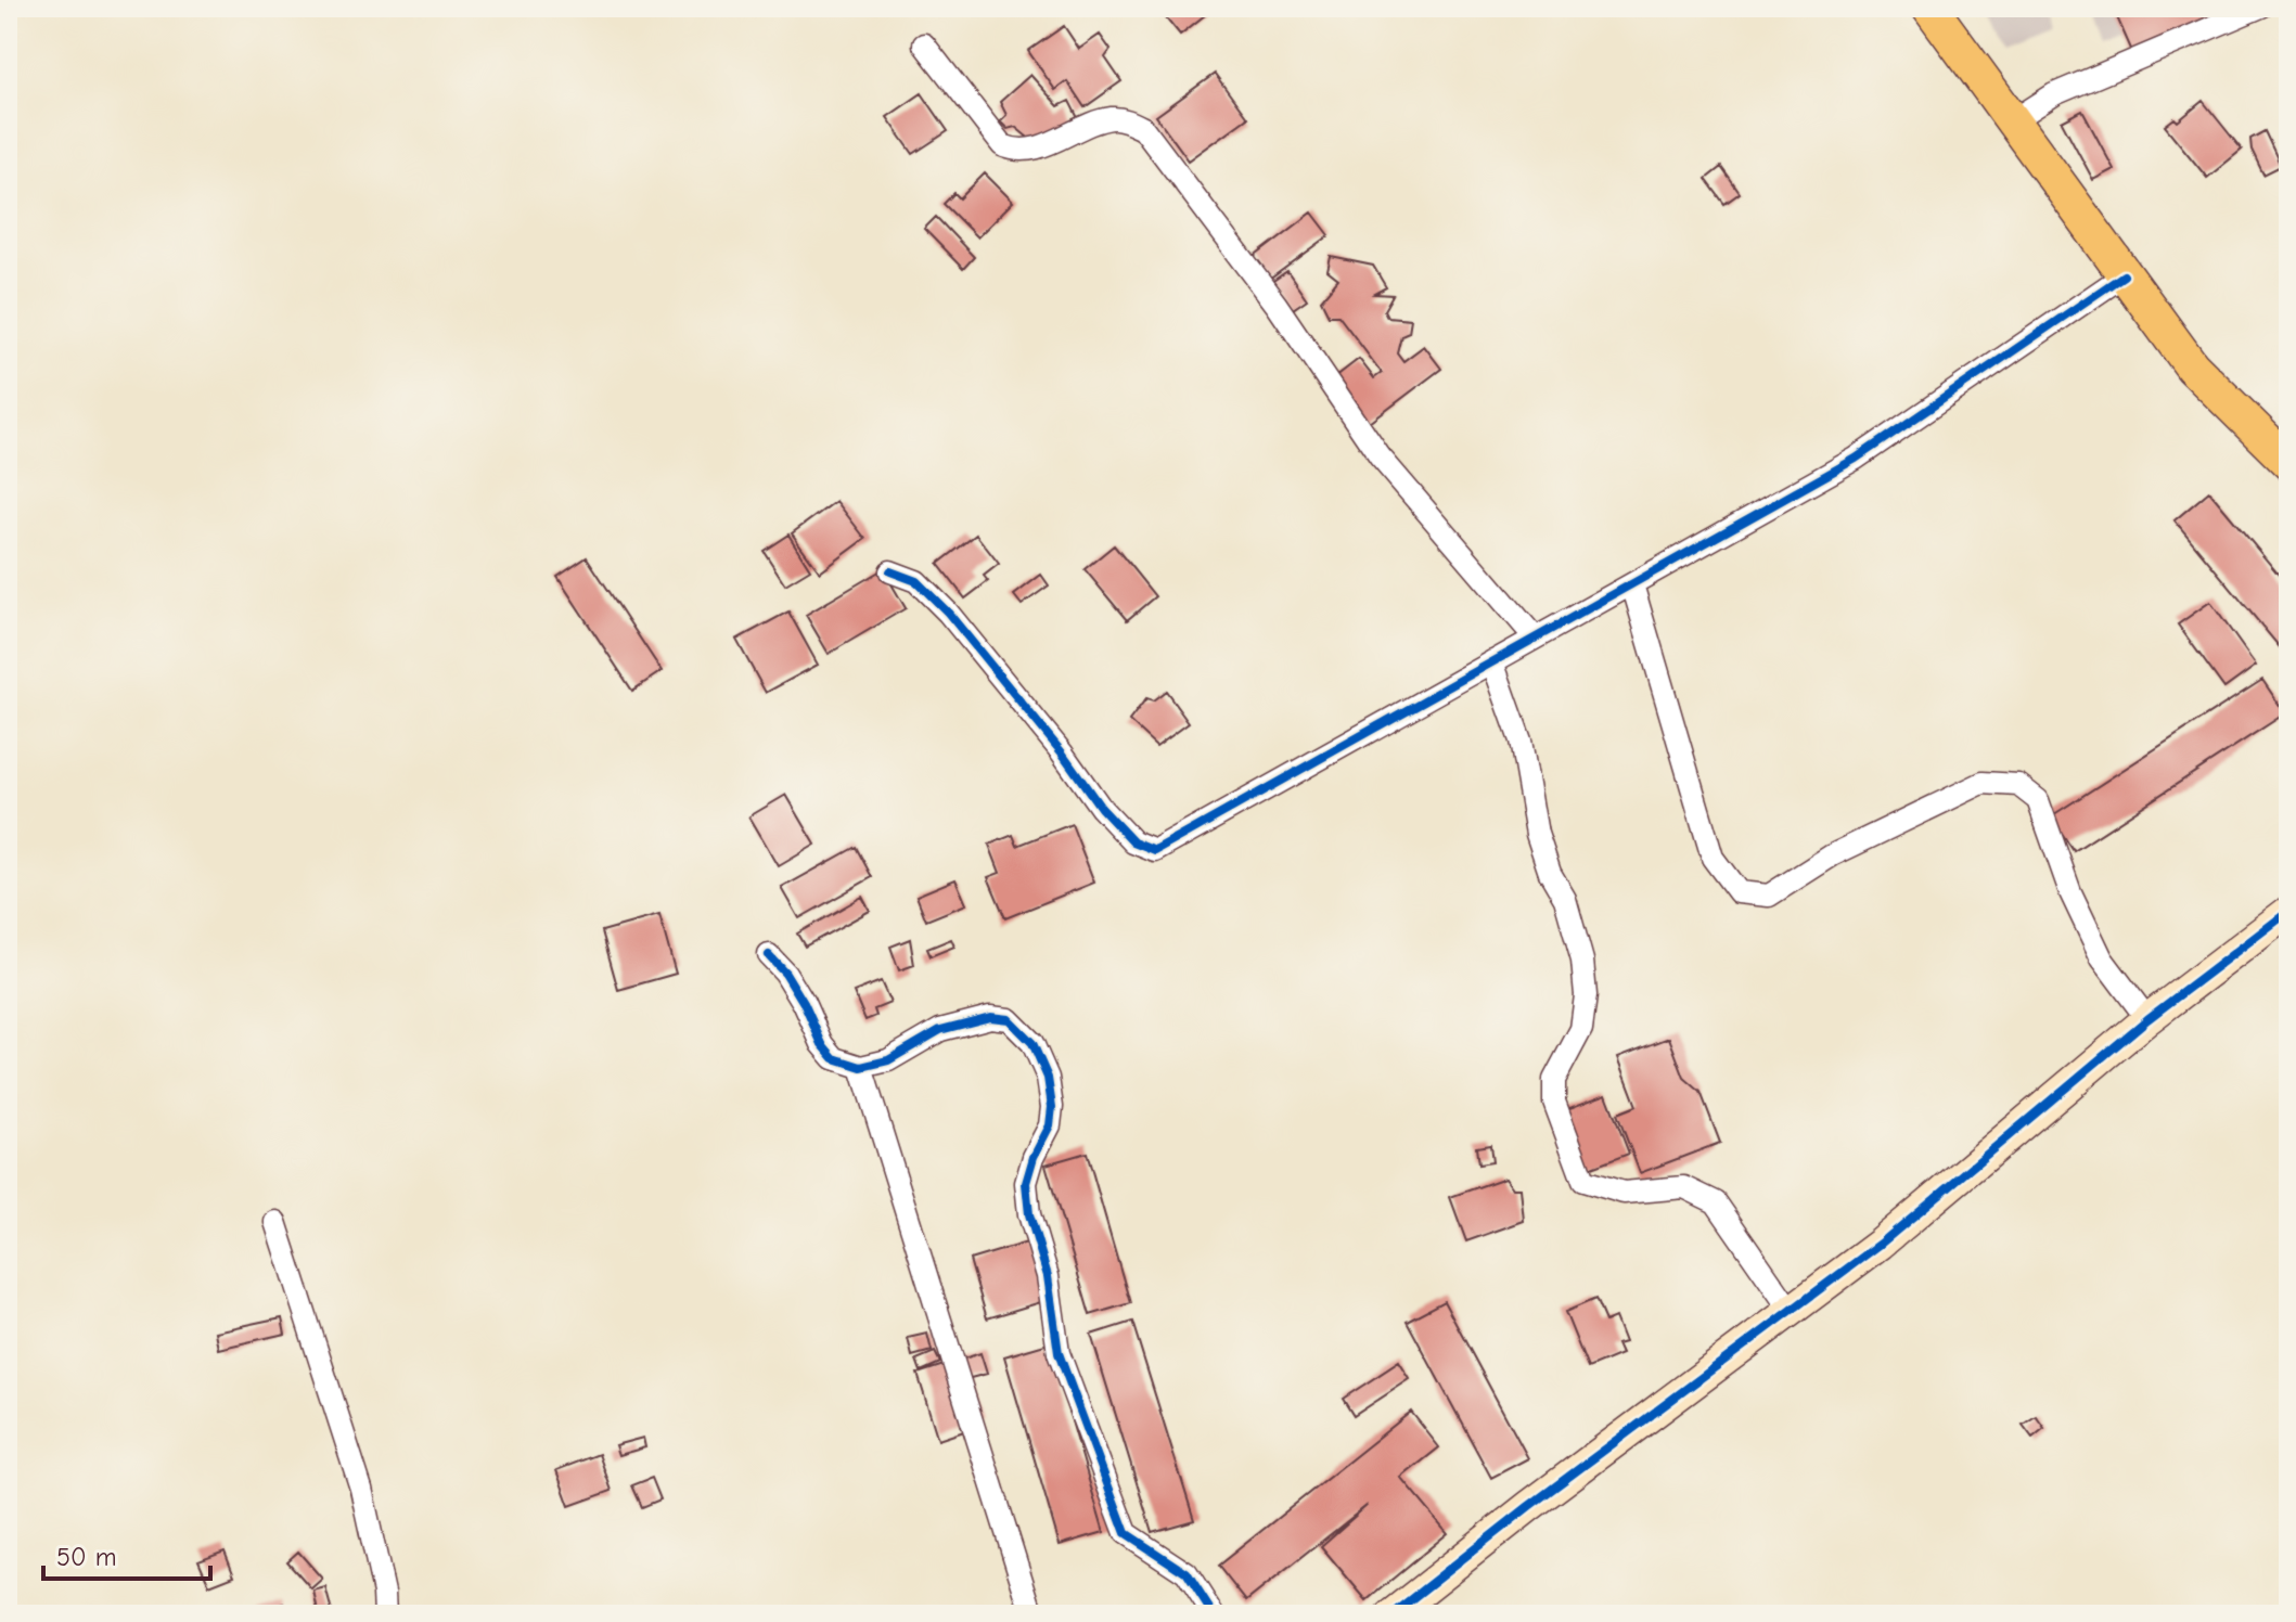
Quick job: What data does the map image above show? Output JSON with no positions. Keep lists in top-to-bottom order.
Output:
{
  "scale_bar": "50 m"
}
